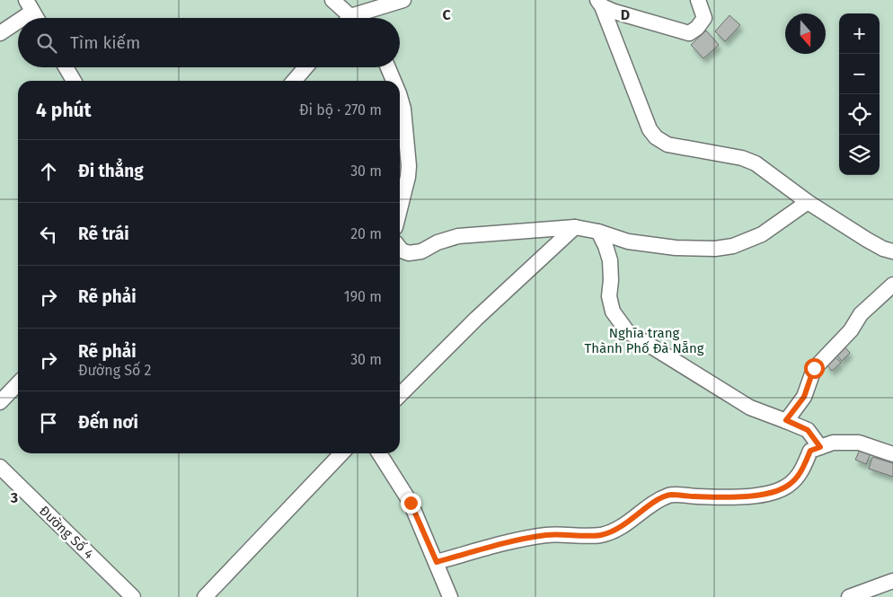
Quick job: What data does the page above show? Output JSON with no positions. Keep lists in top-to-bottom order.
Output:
{
  "streets": {
    "street": ["Đường Số 4"]
  },
  "parks": ["Nghĩa trang Thành Phố Đà Nẵng"],
  "north": "bottom",
  "page": {
    "map_buttons": ["+", "−"],
    "search": "Tìm kiếm",
    "heading": ["4 phút", "Đi bộ · 270 m"],
    "list": [
      ["Đi thẳng", "30 m"],
      ["Rẽ trái", "20 m"],
      ["Rẽ phải", "190 m"],
      ["Rẽ phải", "Đường Số 2", "30 m"],
      "Đến nơi"
    ]
  },
  "grid": {
    "columns": ["C", "D"],
    "rows": ["3"]
  }
}
